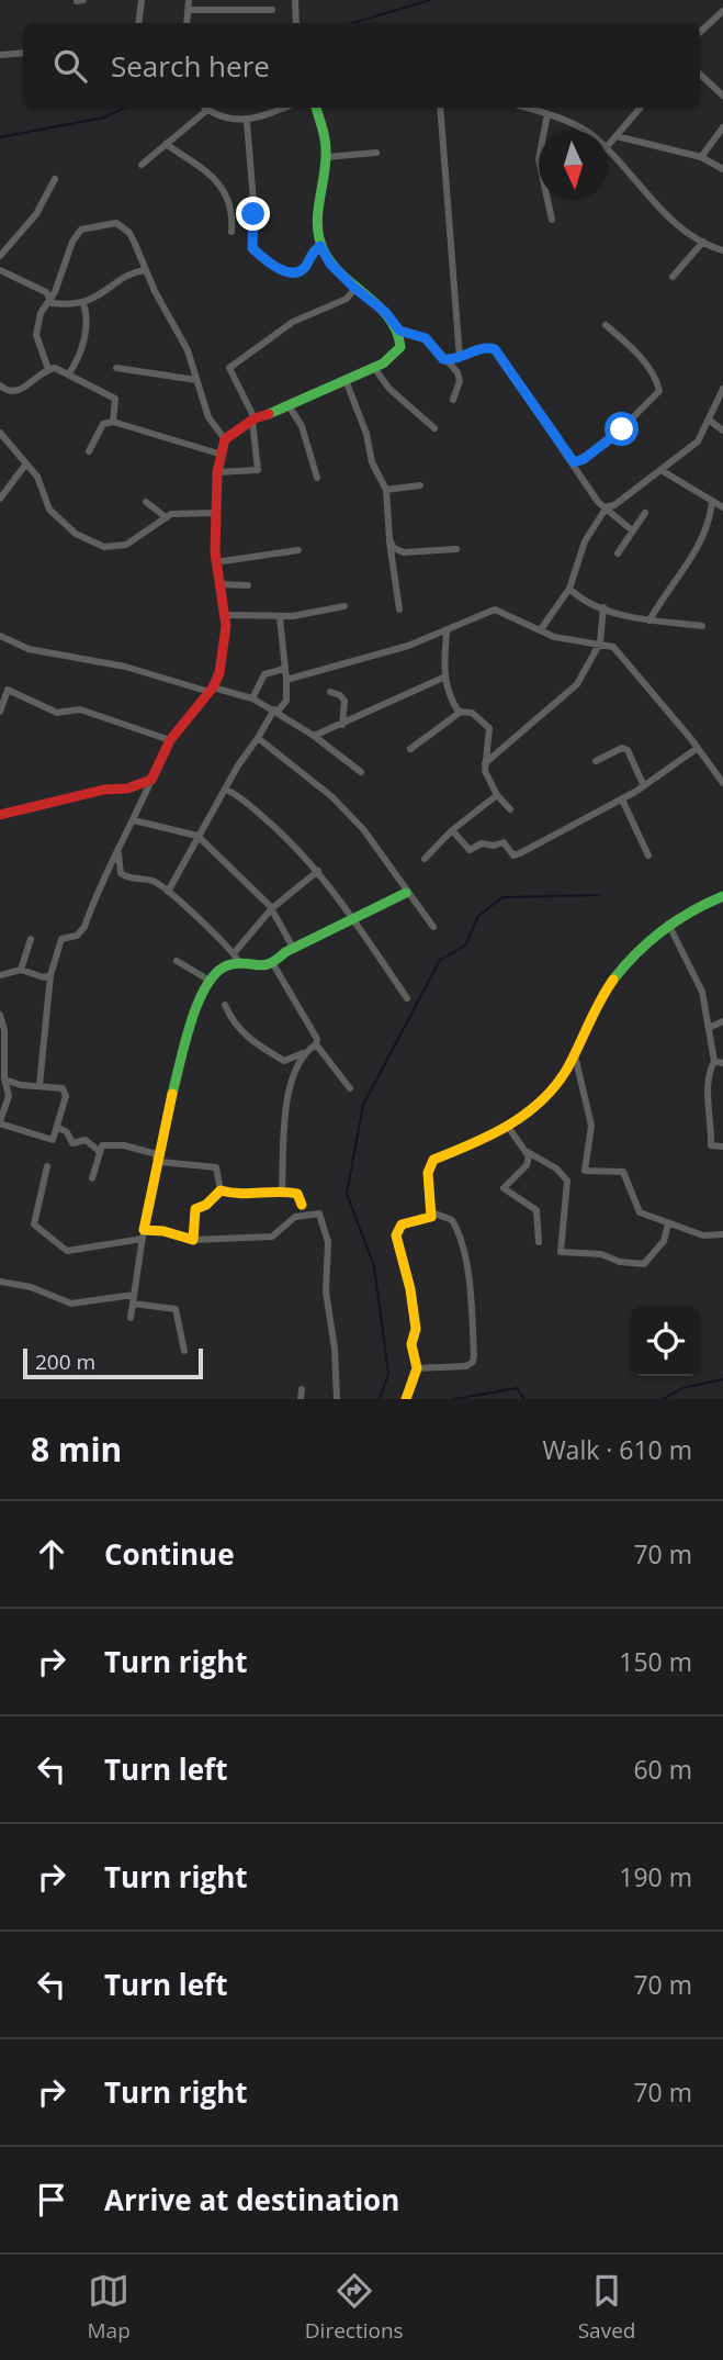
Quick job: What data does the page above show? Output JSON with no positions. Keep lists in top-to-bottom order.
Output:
{
  "scale_bar": "200 m",
  "north": "bottom",
  "page": {
    "search": "Search here",
    "scale": "200 m",
    "heading": ["8 min", "Walk · 610 m"],
    "list": [
      ["Continue", "70 m"],
      ["Turn right", "150 m"],
      ["Turn left", "60 m"],
      ["Turn right", "190 m"],
      ["Turn left", "70 m"],
      ["Turn right", "70 m"],
      "Arrive at destination"
    ],
    "nav": ["Map", "Directions", "Saved"]
  }
}
